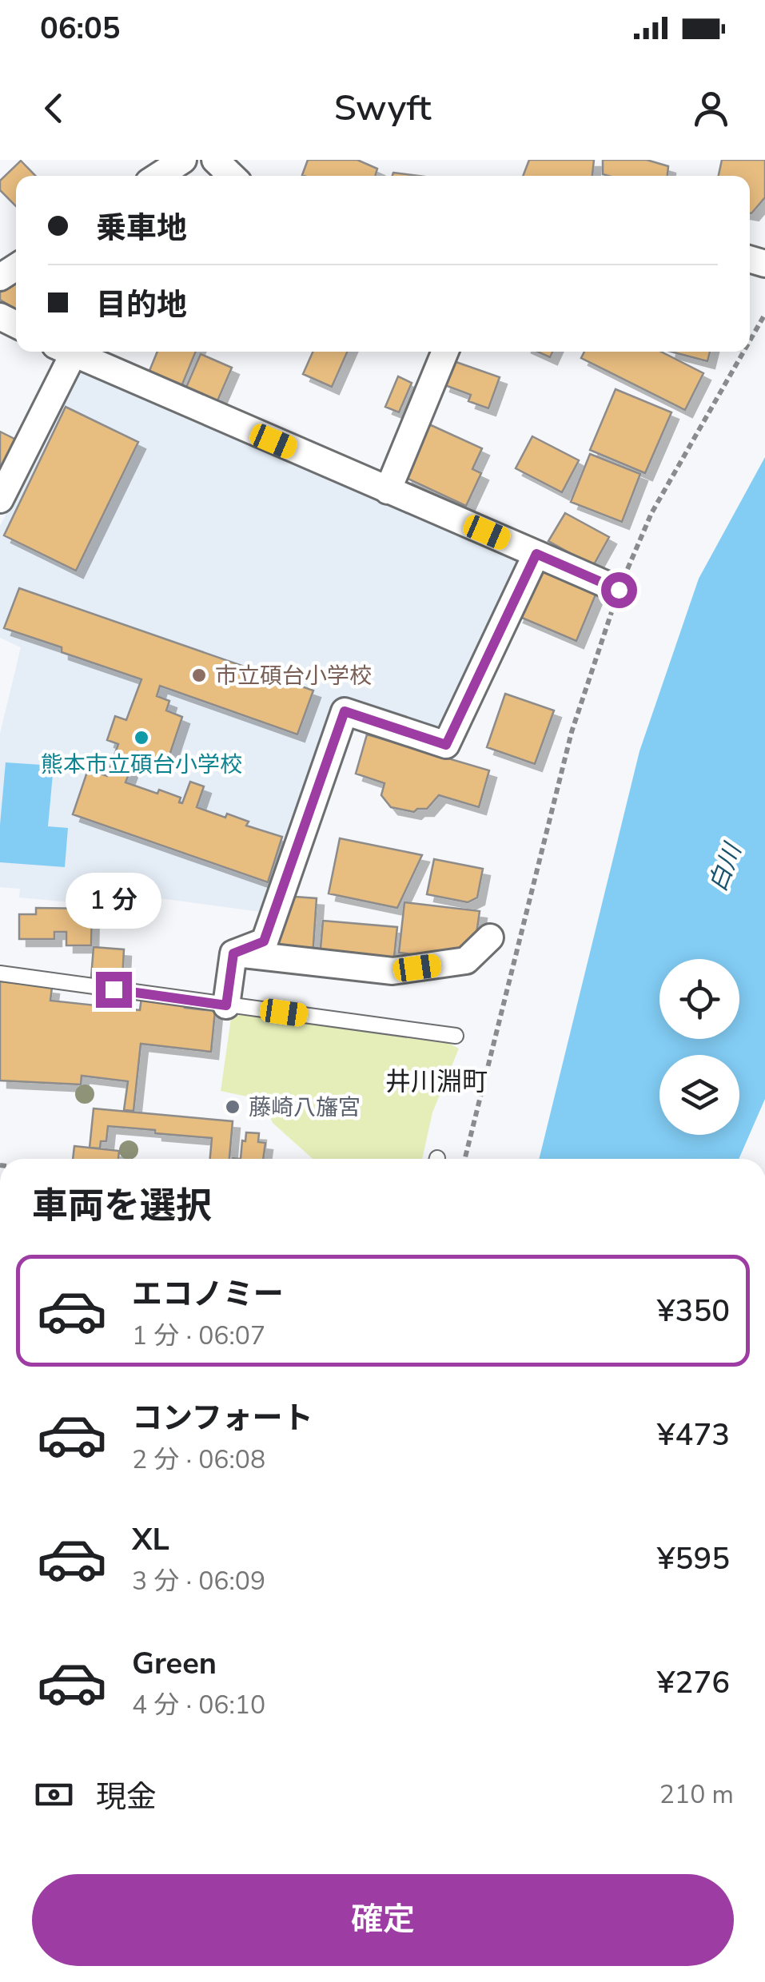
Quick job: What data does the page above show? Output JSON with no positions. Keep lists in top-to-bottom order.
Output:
{
  "districts": ["井川淵町"],
  "water": ["白川"],
  "places": ["市立碩台小学校", "熊本市立碩台小学校", "藤崎八旛宮"],
  "page": {
    "status": "06:05",
    "header": "Swyft",
    "banner": ["乗車地", "目的地"],
    "bubble": "1 分",
    "heading": "車両を選択",
    "list": [
      {
        "name": "エコノミー",
        "note": "1 分 · 06:07",
        "value": "¥350"
      },
      {
        "name": "コンフォート",
        "note": "2 分 · 06:08",
        "value": "¥473"
      },
      {
        "name": "XL",
        "note": "3 分 · 06:09",
        "value": "¥595"
      },
      {
        "name": "Green",
        "note": "4 分 · 06:10",
        "value": "¥276"
      }
    ],
    "pay": ["現金", "210 m"],
    "buttons": "確定"
  }
}
